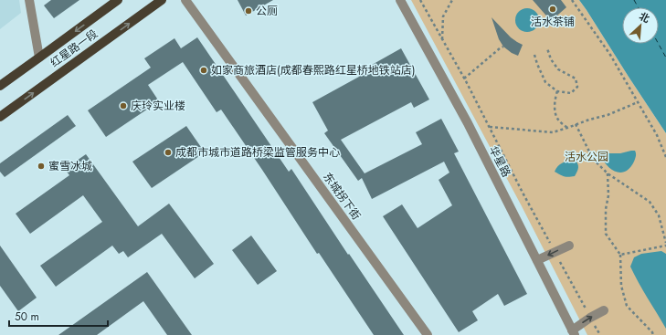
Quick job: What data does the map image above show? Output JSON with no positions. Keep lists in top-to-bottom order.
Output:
{
  "streets": {
    "main road": ["红星路一段"],
    "street": ["华星路", "东城拐下街"]
  },
  "parks": ["活水公园"],
  "places": [
    "活水茶铺",
    "公厕",
    "如家商旅酒店(成都春熙路红星桥地铁站店)",
    "庆玲实业楼",
    "成都市城市道路桥梁监管服务中心",
    "蜜雪冰城"
  ],
  "scale_bar": "50 m",
  "north": "top right"
}
